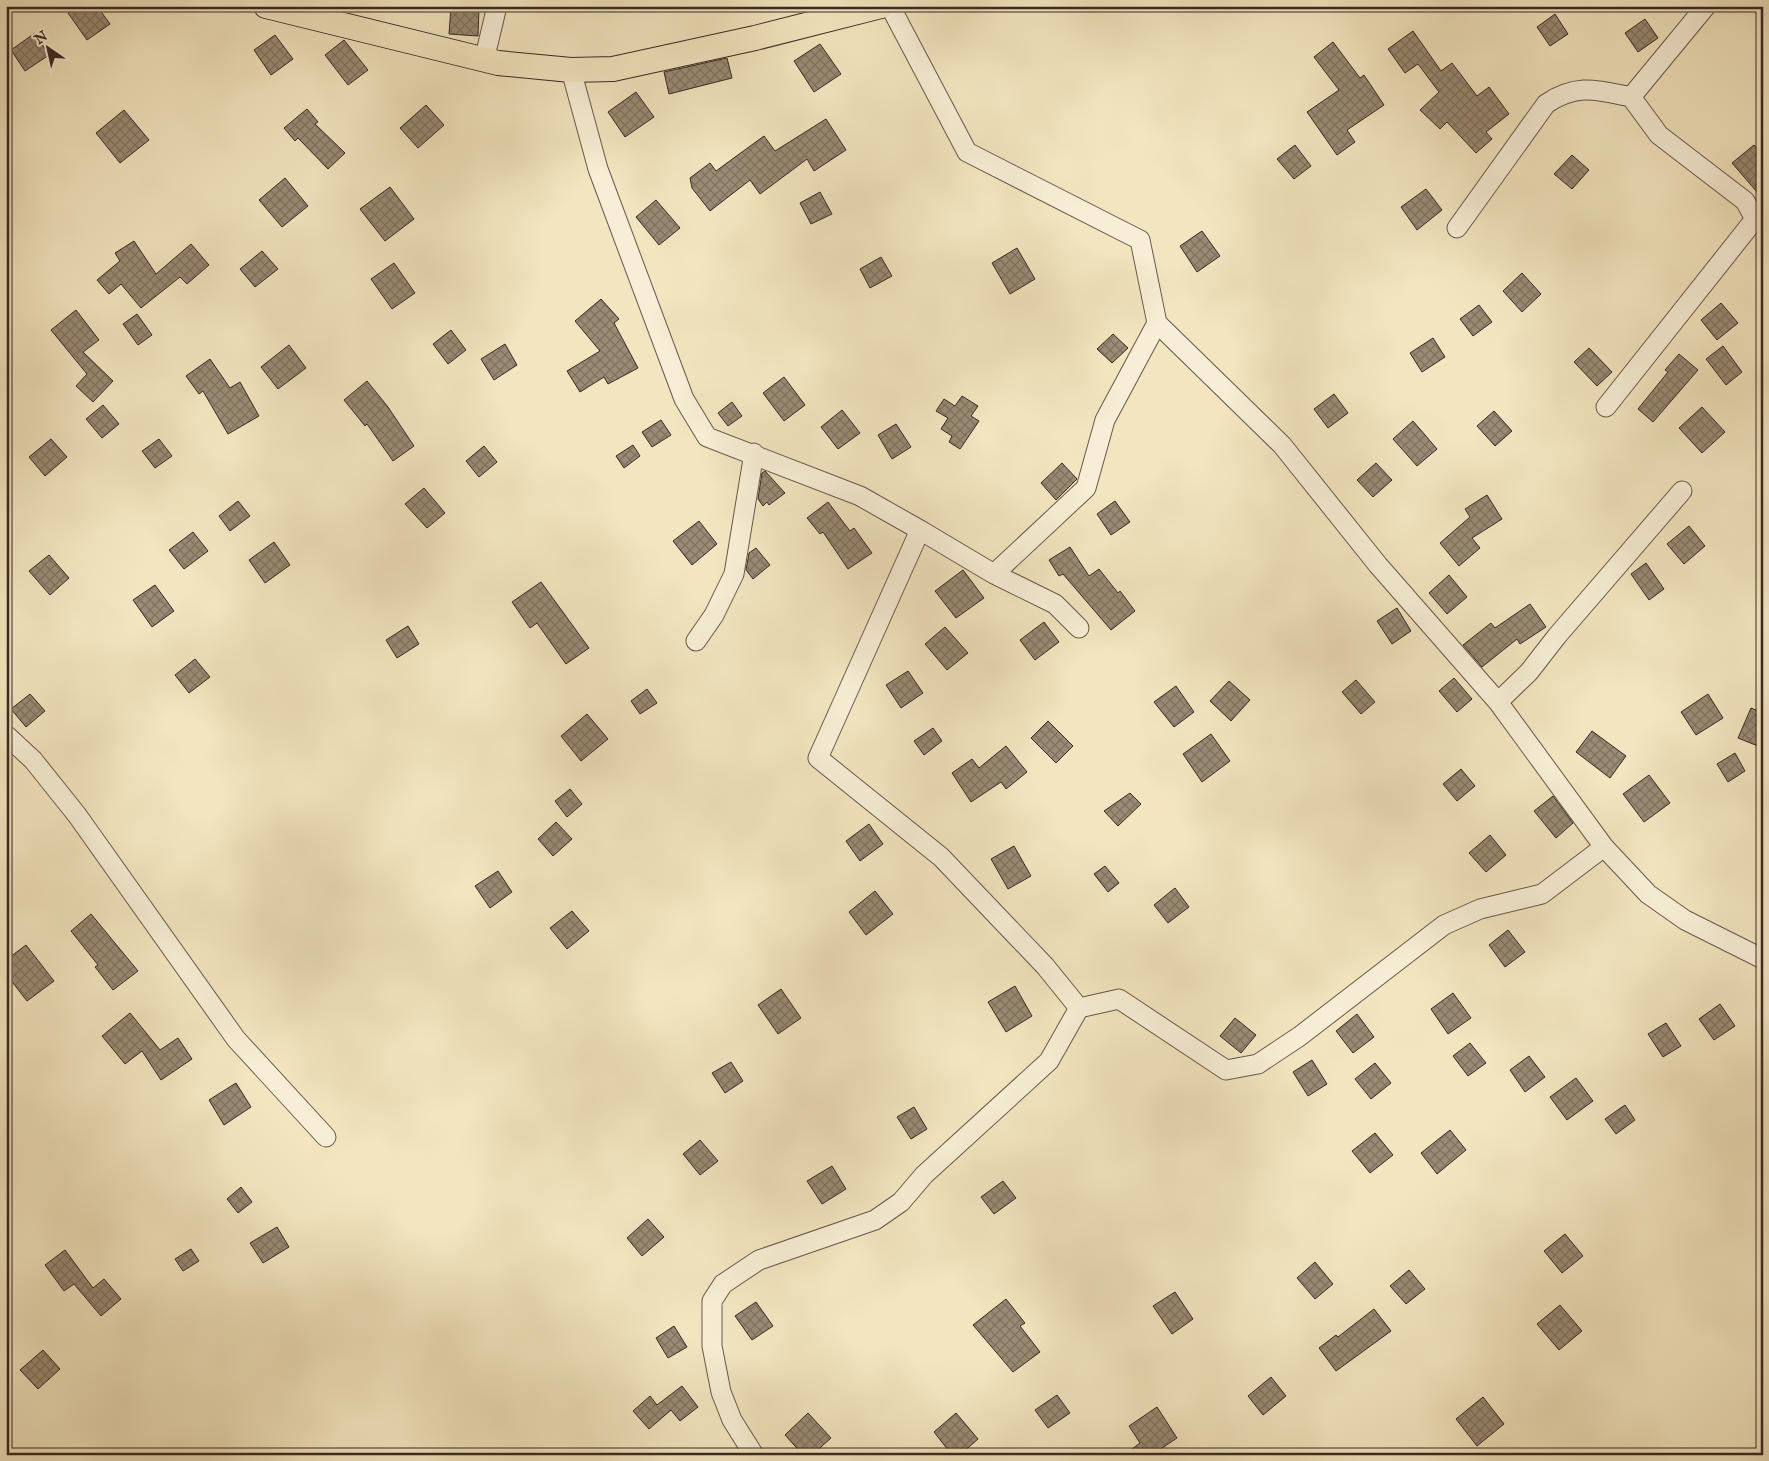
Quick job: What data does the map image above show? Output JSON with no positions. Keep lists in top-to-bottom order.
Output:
{
  "north": "top left"
}
